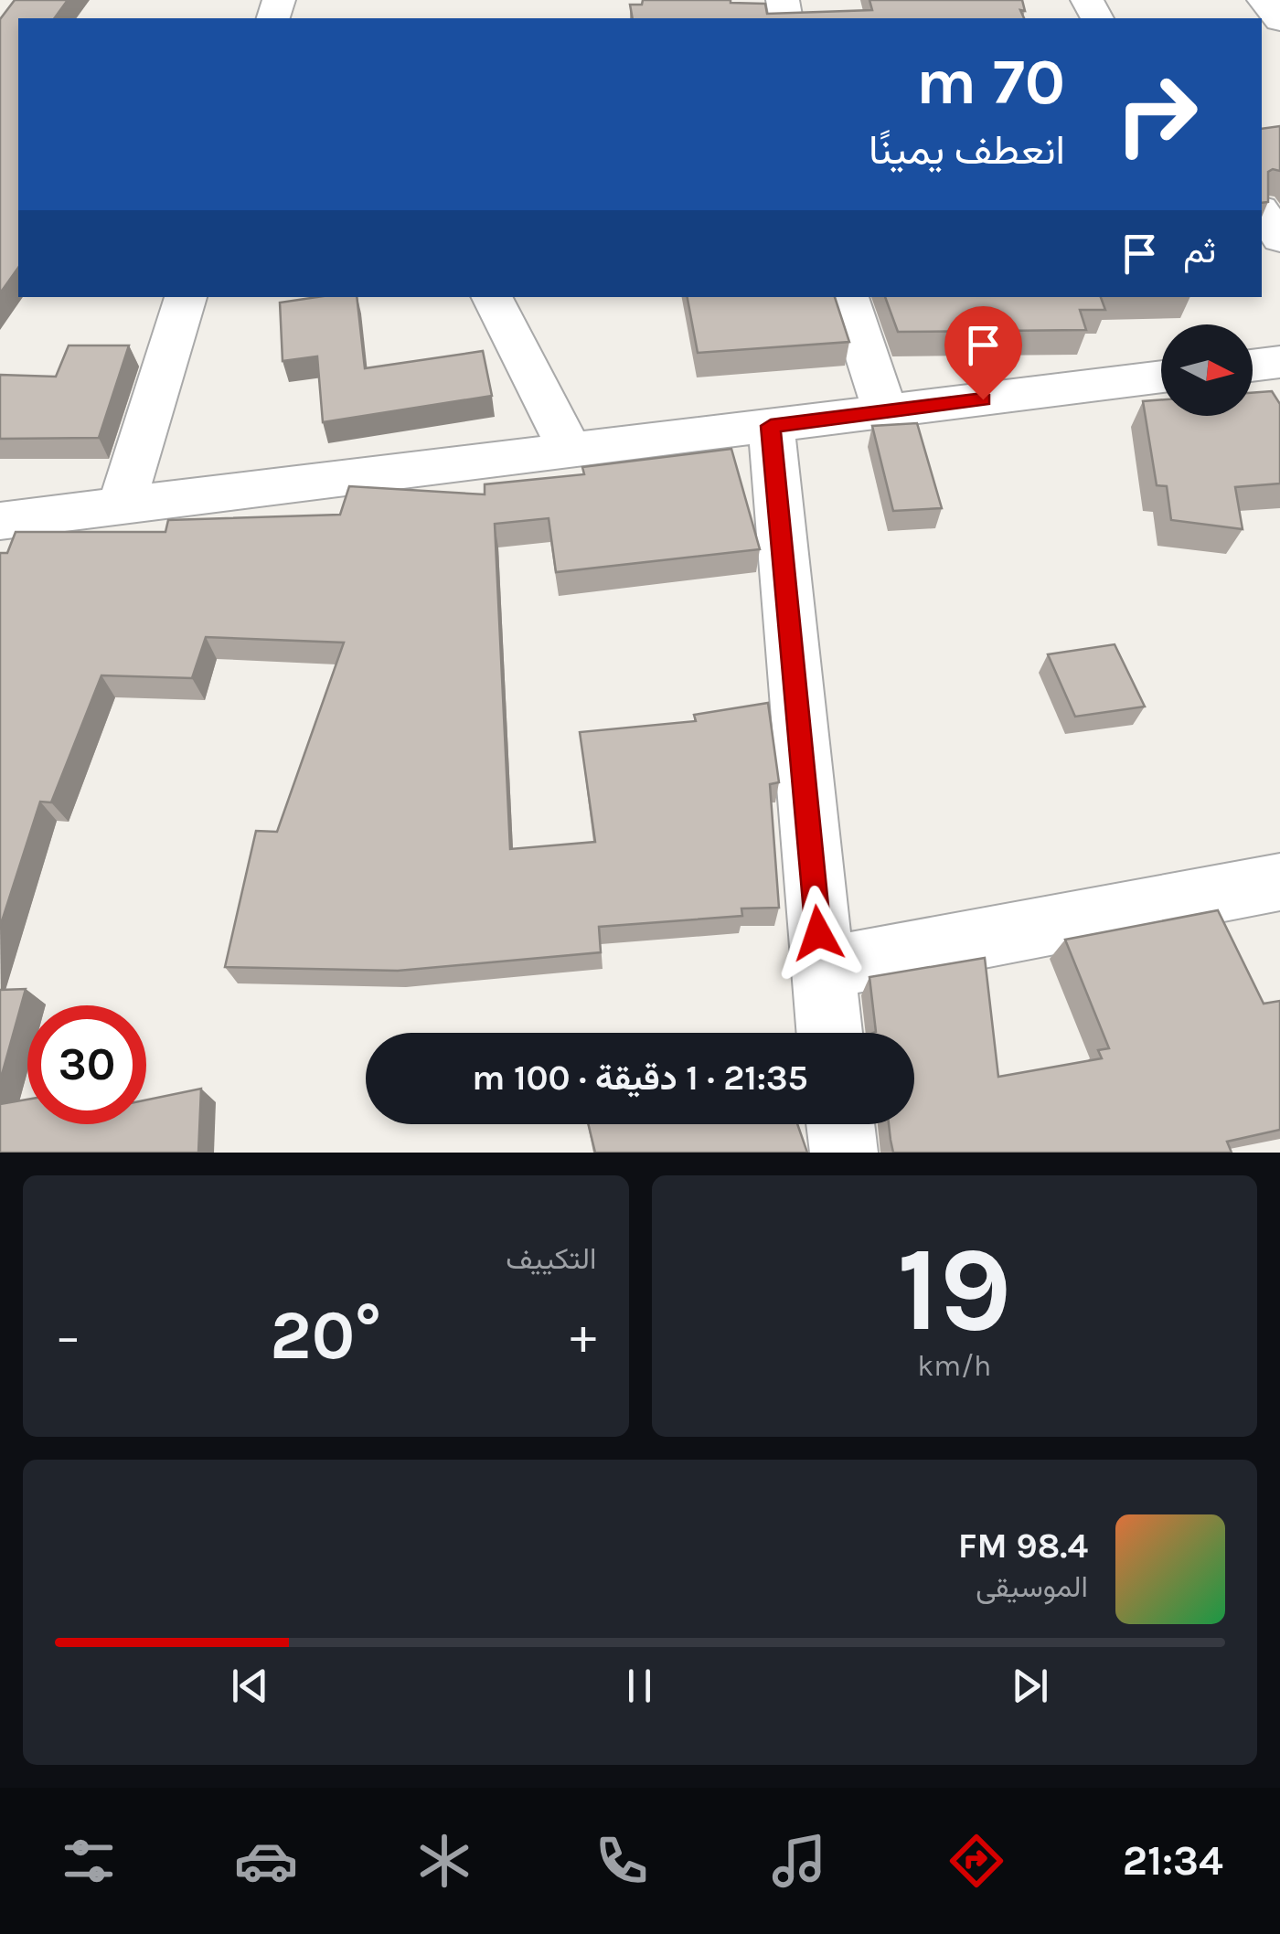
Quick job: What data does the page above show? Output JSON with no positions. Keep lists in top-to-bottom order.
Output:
{
  "north": "right",
  "page": {
    "turn": ["70 m", "انعطف يمينًا"],
    "then": "ثم",
    "limit": "30",
    "trip": "21:35 · 1 دقيقة · 100 m",
    "tile": [
      ["19", "km/h"],
      "التكييف"
    ],
    "heat": ["−", "20°", "+"],
    "song": ["98.4 FM", "الموسيقى"],
    "tabs": "21:34"
  }
}
